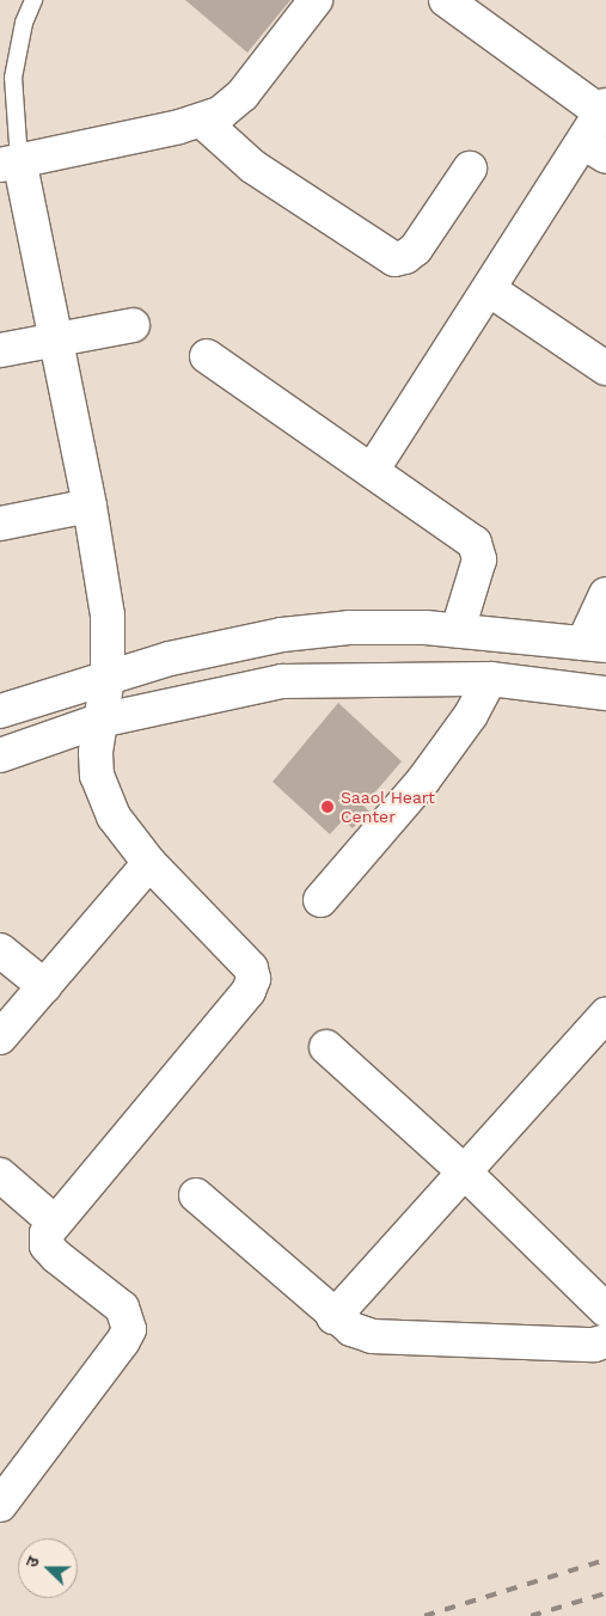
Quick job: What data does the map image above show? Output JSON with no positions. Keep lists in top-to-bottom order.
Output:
{
  "places": ["Saaol Heart Center"],
  "north": "left"
}
